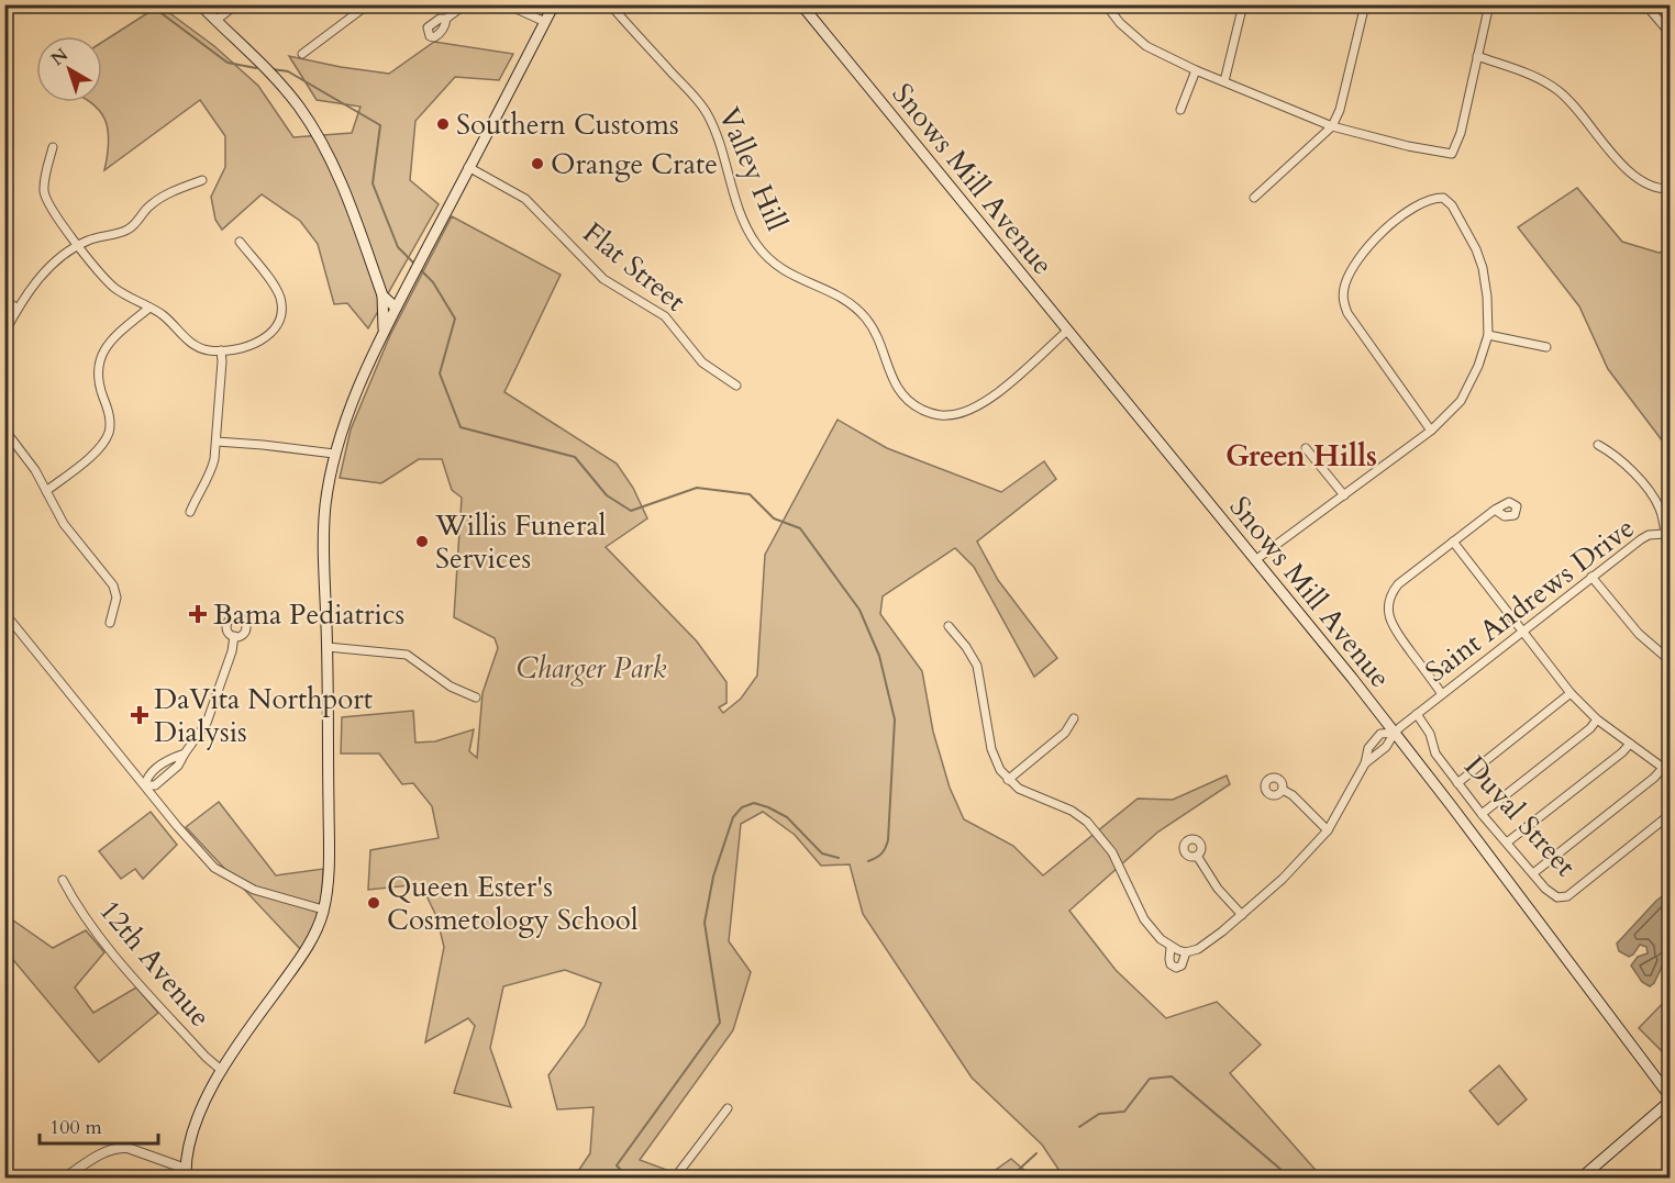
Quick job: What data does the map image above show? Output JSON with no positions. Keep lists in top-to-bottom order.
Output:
{
  "streets": {
    "main road": ["Snows Mill Avenue"],
    "street": [
      "Valley Hill",
      "Flat Street",
      "Saint Andrews Drive",
      "Duval Street",
      "12th Avenue"
    ]
  },
  "crossings": [
    ["Valley Hill", "Snows Mill Avenue"],
    ["Snows Mill Avenue", "Saint Andrews Drive"],
    ["Saint Andrews Drive", "Duval Street"]
  ],
  "districts": ["Green Hills"],
  "parks": ["Charger Park"],
  "places": {
    "other": [
      "Southern Customs",
      "Orange Crate",
      "Willis Funeral Services",
      "Queen Ester's Cosmetology School"
    ],
    "health": ["Bama Pediatrics", "DaVita Northport Dialysis"]
  },
  "scale_bar": "100 m",
  "north": "top left"
}
